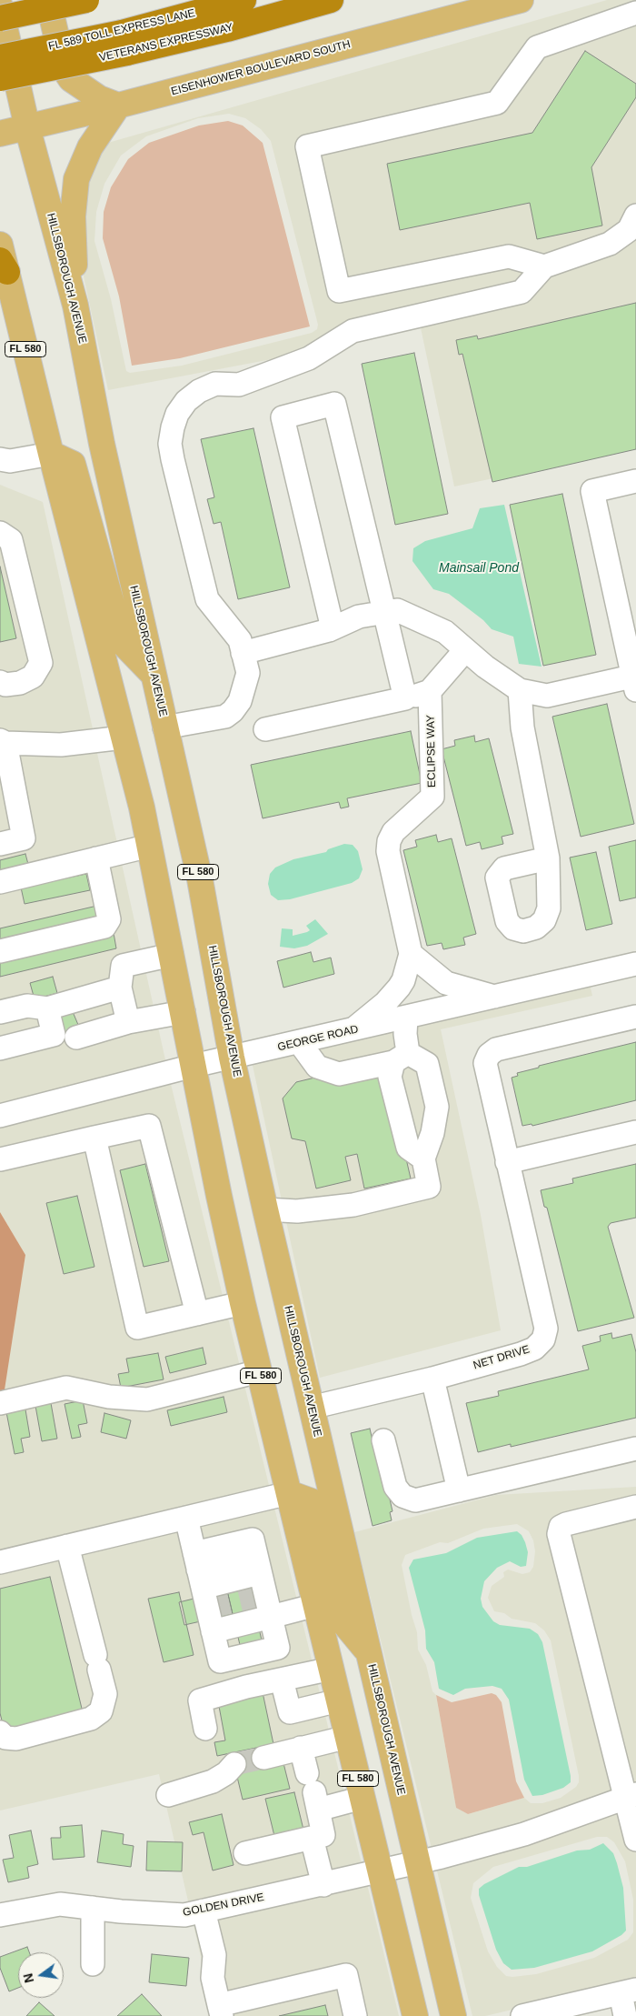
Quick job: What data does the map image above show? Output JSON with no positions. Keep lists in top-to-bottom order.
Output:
{
  "streets": {
    "highway": ["FL 589 TOLL EXPRESS LANE", "VETERANS EXPRESSWAY"],
    "main road": ["EISENHOWER BOULEVARD SOUTH", "HILLSBOROUGH AVENUE", "FL 580"],
    "street": [
      "ECLIPSE WAY",
      "GEORGE ROAD",
      "NET DRIVE",
      "GOLDEN DRIVE"
    ]
  },
  "crossings": [
    ["FL 589 TOLL EXPRESS LANE", "VETERANS EXPRESSWAY"],
    ["EISENHOWER BOULEVARD SOUTH", "HILLSBOROUGH AVENUE"],
    ["HILLSBOROUGH AVENUE", "GEORGE ROAD"],
    ["HILLSBOROUGH AVENUE", "NET DRIVE"],
    ["HILLSBOROUGH AVENUE", "GOLDEN DRIVE"],
    ["FL 580", "GEORGE ROAD"],
    ["FL 580", "GOLDEN DRIVE"]
  ],
  "water": ["Mainsail Pond"],
  "north": "left"
}
